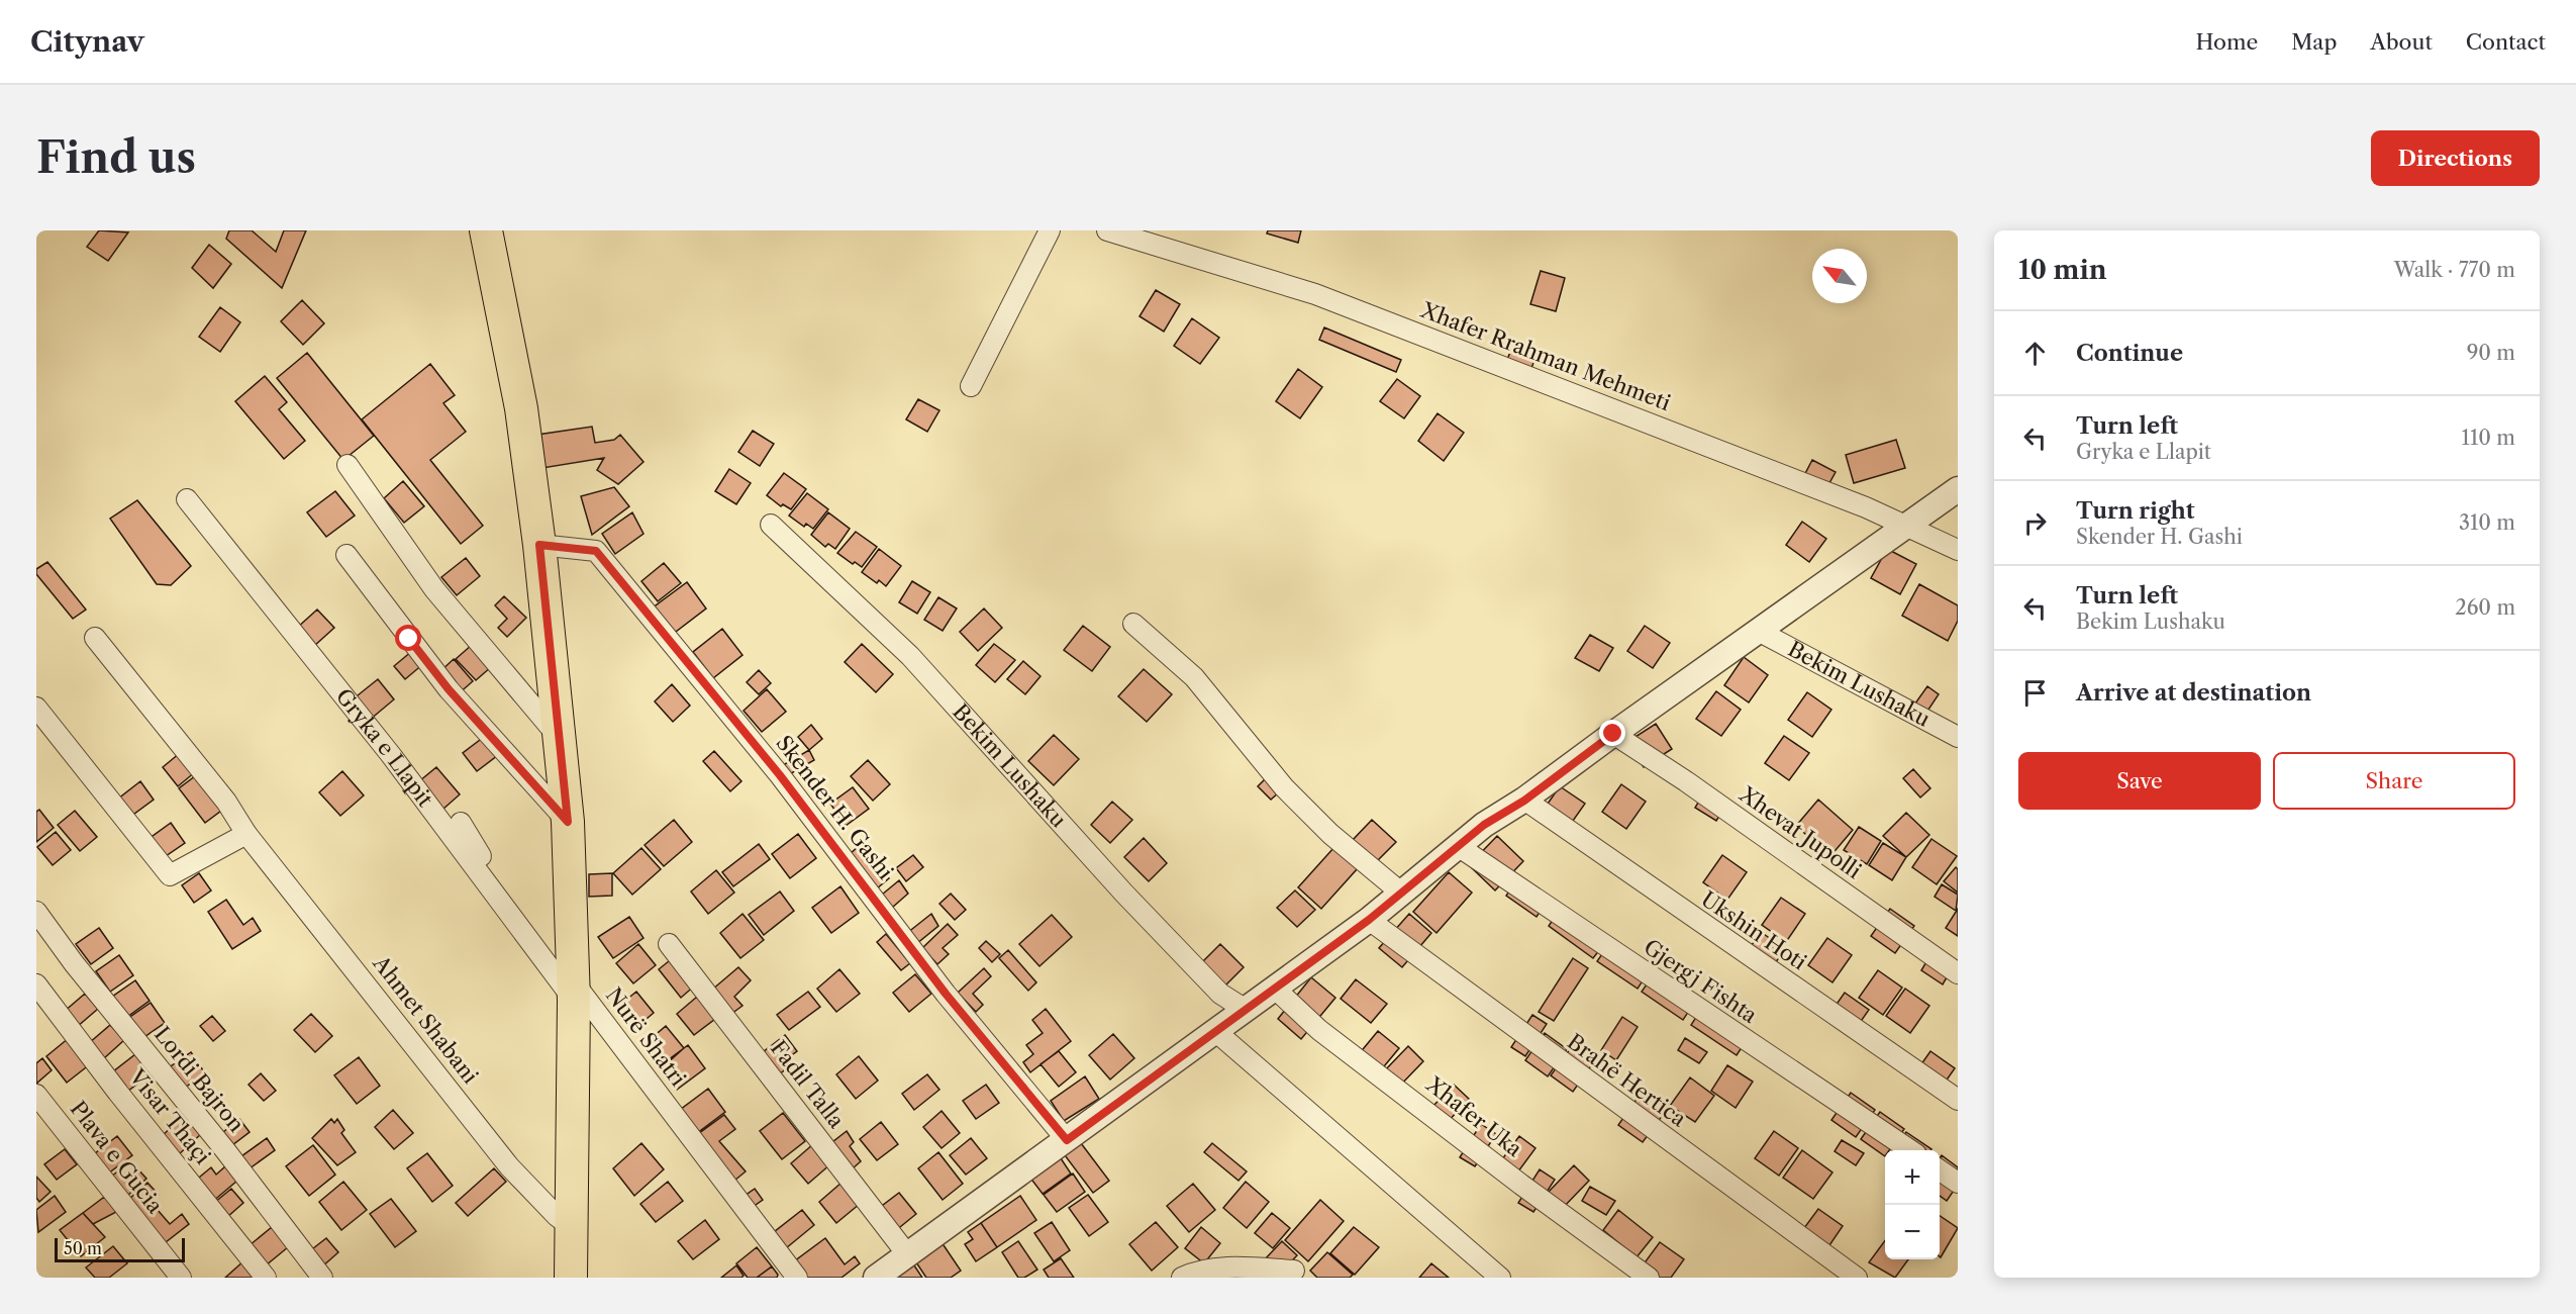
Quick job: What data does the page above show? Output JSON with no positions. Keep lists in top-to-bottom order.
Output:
{
  "streets": {
    "street": [
      "Xhafer Rrahman Mehmeti",
      "Bekim Lushaku",
      "Gryka e Llapit",
      "Skender H. Gashi",
      "Xhevat Jupolli",
      "Ukshin Hoti",
      "Gjergj Fishta",
      "Ahmet Shabani",
      "Nurë Shatri",
      "Lordi Bajron",
      "Brahë Hertica",
      "Fadil Talla",
      "Visar Thaçi",
      "Xhafer Uka",
      "Plava e Gucia"
    ]
  },
  "crossings": [
    ["Xhafer Rrahman Mehmeti", "Bekim Lushaku"],
    ["Bekim Lushaku", "Skender H. Gashi"],
    ["Bekim Lushaku", "Xhevat Jupolli"],
    ["Bekim Lushaku", "Ukshin Hoti"],
    ["Bekim Lushaku", "Gjergj Fishta"],
    ["Bekim Lushaku", "Brahë Hertica"],
    ["Bekim Lushaku", "Fadil Talla"],
    ["Bekim Lushaku", "Xhafer Uka"],
    ["Gryka e Llapit", "Nurë Shatri"]
  ],
  "scale_bar": "50 m",
  "north": "top left",
  "page": {
    "header": "Citynav",
    "nav": [
      "Home",
      "Map",
      "About",
      "Contact"
    ],
    "buttons": [
      "Directions",
      ["Save", "Share"]
    ],
    "title": "Find us",
    "heading": ["10 min", "Walk · 770 m"],
    "list": [
      ["Continue", "90 m"],
      ["Turn left", "Gryka e Llapit", "110 m"],
      ["Turn right", "Skender H. Gashi", "310 m"],
      ["Turn left", "Bekim Lushaku", "260 m"],
      "Arrive at destination"
    ],
    "map_buttons": ["+", "−"],
    "scale": "50 m"
  }
}
